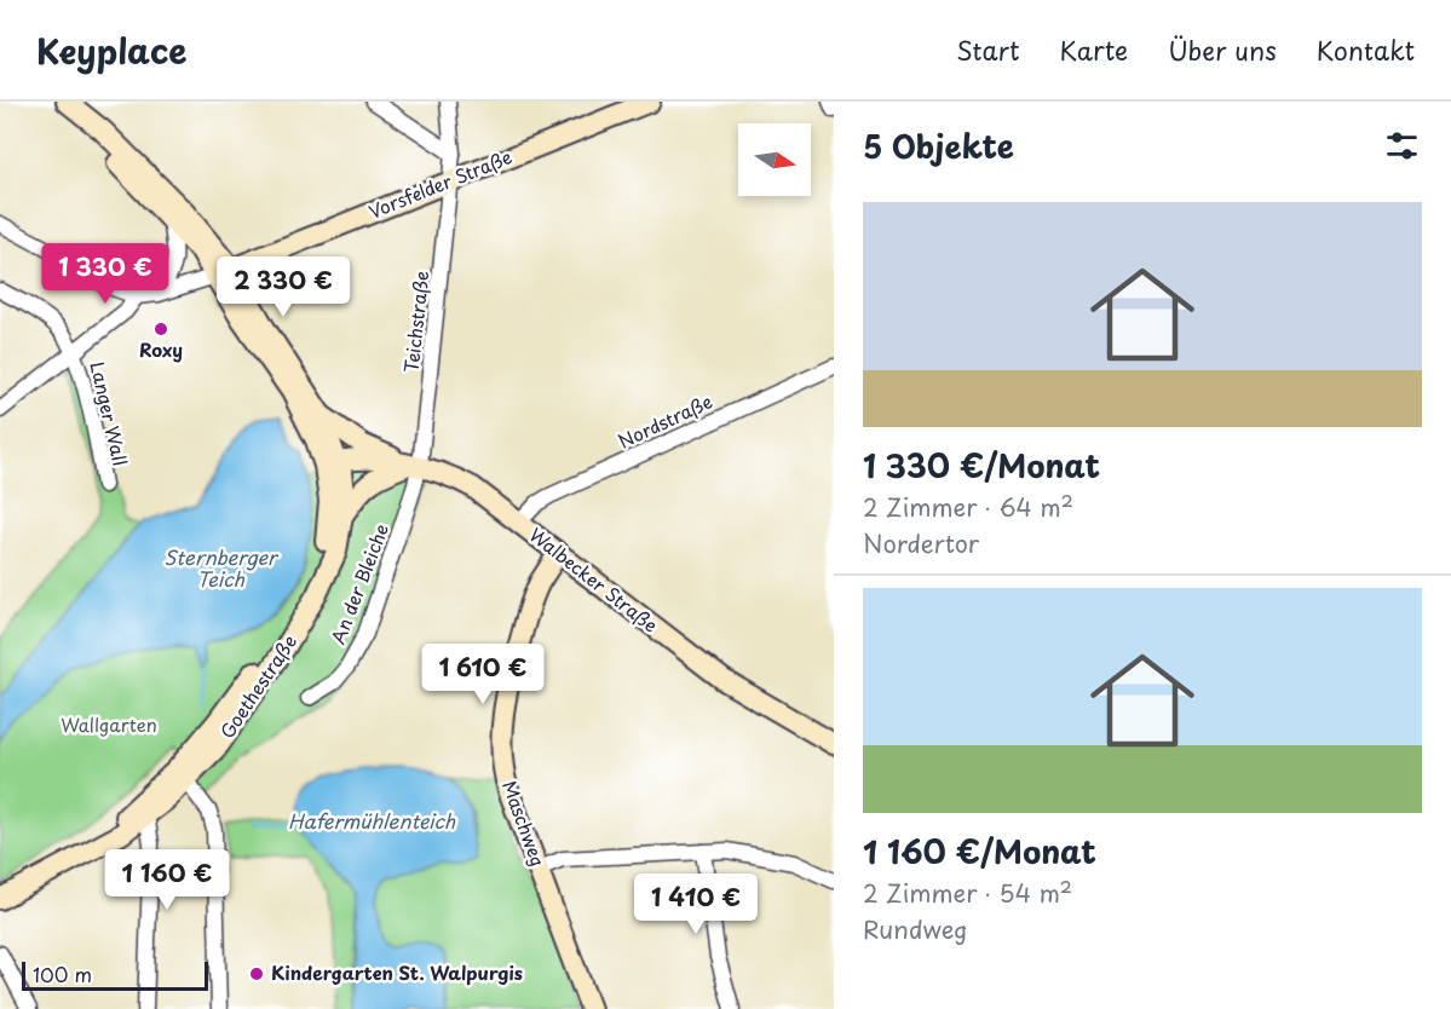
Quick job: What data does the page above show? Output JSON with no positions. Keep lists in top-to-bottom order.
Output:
{
  "streets": {
    "main road": [
      "Vorsfelder Straße",
      "Walbecker Straße",
      "Goethestraße",
      "Maschweg"
    ],
    "street": [
      "Teichstraße",
      "Langer Wall",
      "Nordstraße",
      "An der Bleiche"
    ]
  },
  "crossings": [
    ["Vorsfelder Straße", "Teichstraße"],
    ["Teichstraße", "Walbecker Straße"],
    ["Teichstraße", "An der Bleiche"],
    ["Nordstraße", "Walbecker Straße"],
    ["Walbecker Straße", "An der Bleiche"],
    ["Walbecker Straße", "Goethestraße"],
    ["Walbecker Straße", "Maschweg"]
  ],
  "water": ["Sternberger Teich", "Hafermühlenteich"],
  "parks": ["Wallgarten"],
  "places": ["Roxy", "Kindergarten St. Walpurgis"],
  "scale_bar": "100 m",
  "north": "right",
  "page": {
    "header": "Keyplace",
    "nav": [
      "Start",
      "Karte",
      "Über uns",
      "Kontakt"
    ],
    "heading": "5 Objekte",
    "list": [
      {
        "name": "1 330 €/Monat",
        "note": "2 Zimmer · 64 m² · Nordertor"
      },
      {
        "name": "1 160 €/Monat",
        "note": "2 Zimmer · 54 m² · Rundweg"
      }
    ],
    "price": [
      "1 330 €",
      "2 330 €",
      "1 610 €",
      "1 160 €",
      "1 410 €"
    ],
    "scale": "100 m"
  }
}
